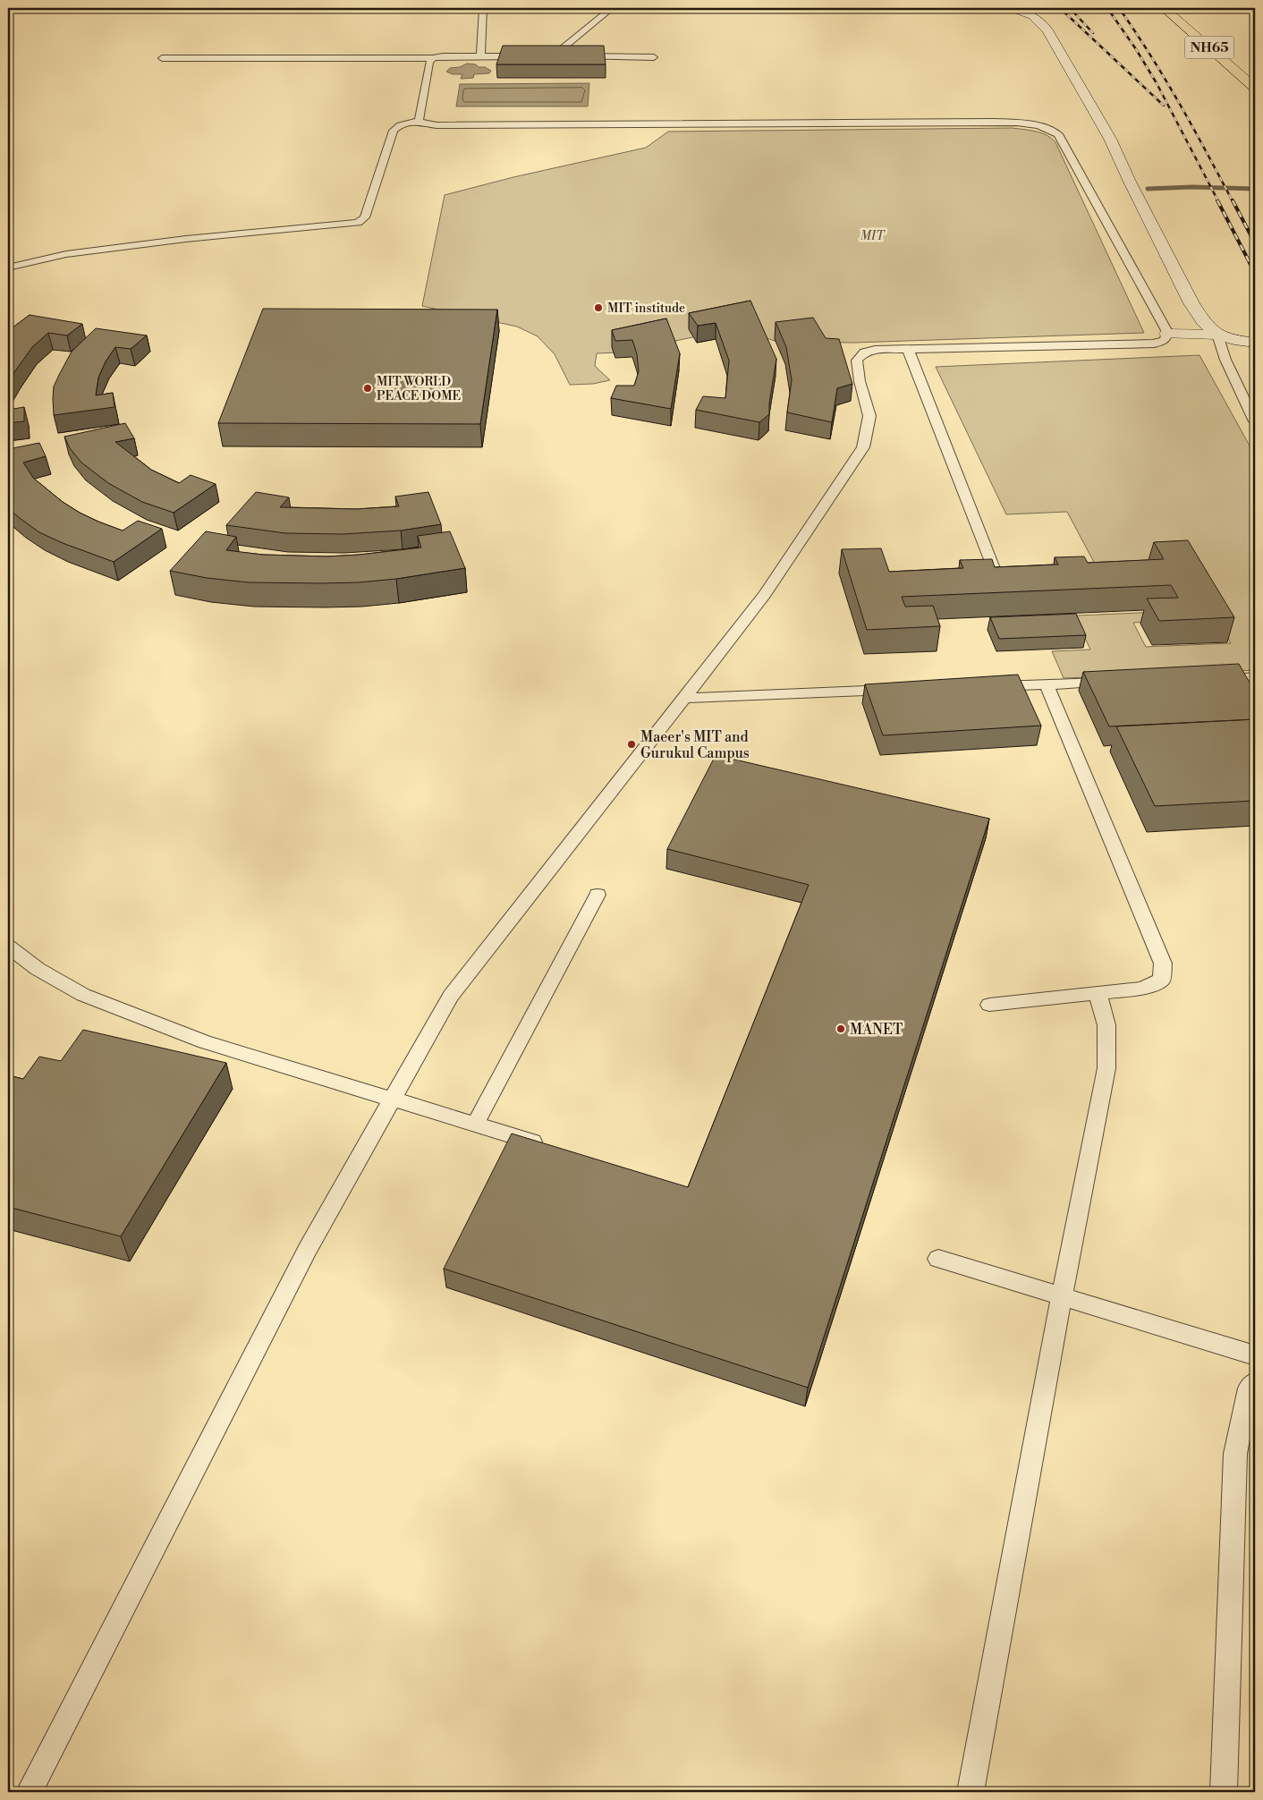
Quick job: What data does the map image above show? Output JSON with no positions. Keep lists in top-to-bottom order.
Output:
{
  "streets": {
    "highway": ["NH65"]
  },
  "parks": ["MIT"],
  "places": [
    "MIT institude",
    "MIT WORLD PEACE DOME",
    "Maeer's MIT and Gurukul Campus",
    "MANET"
  ]
}
